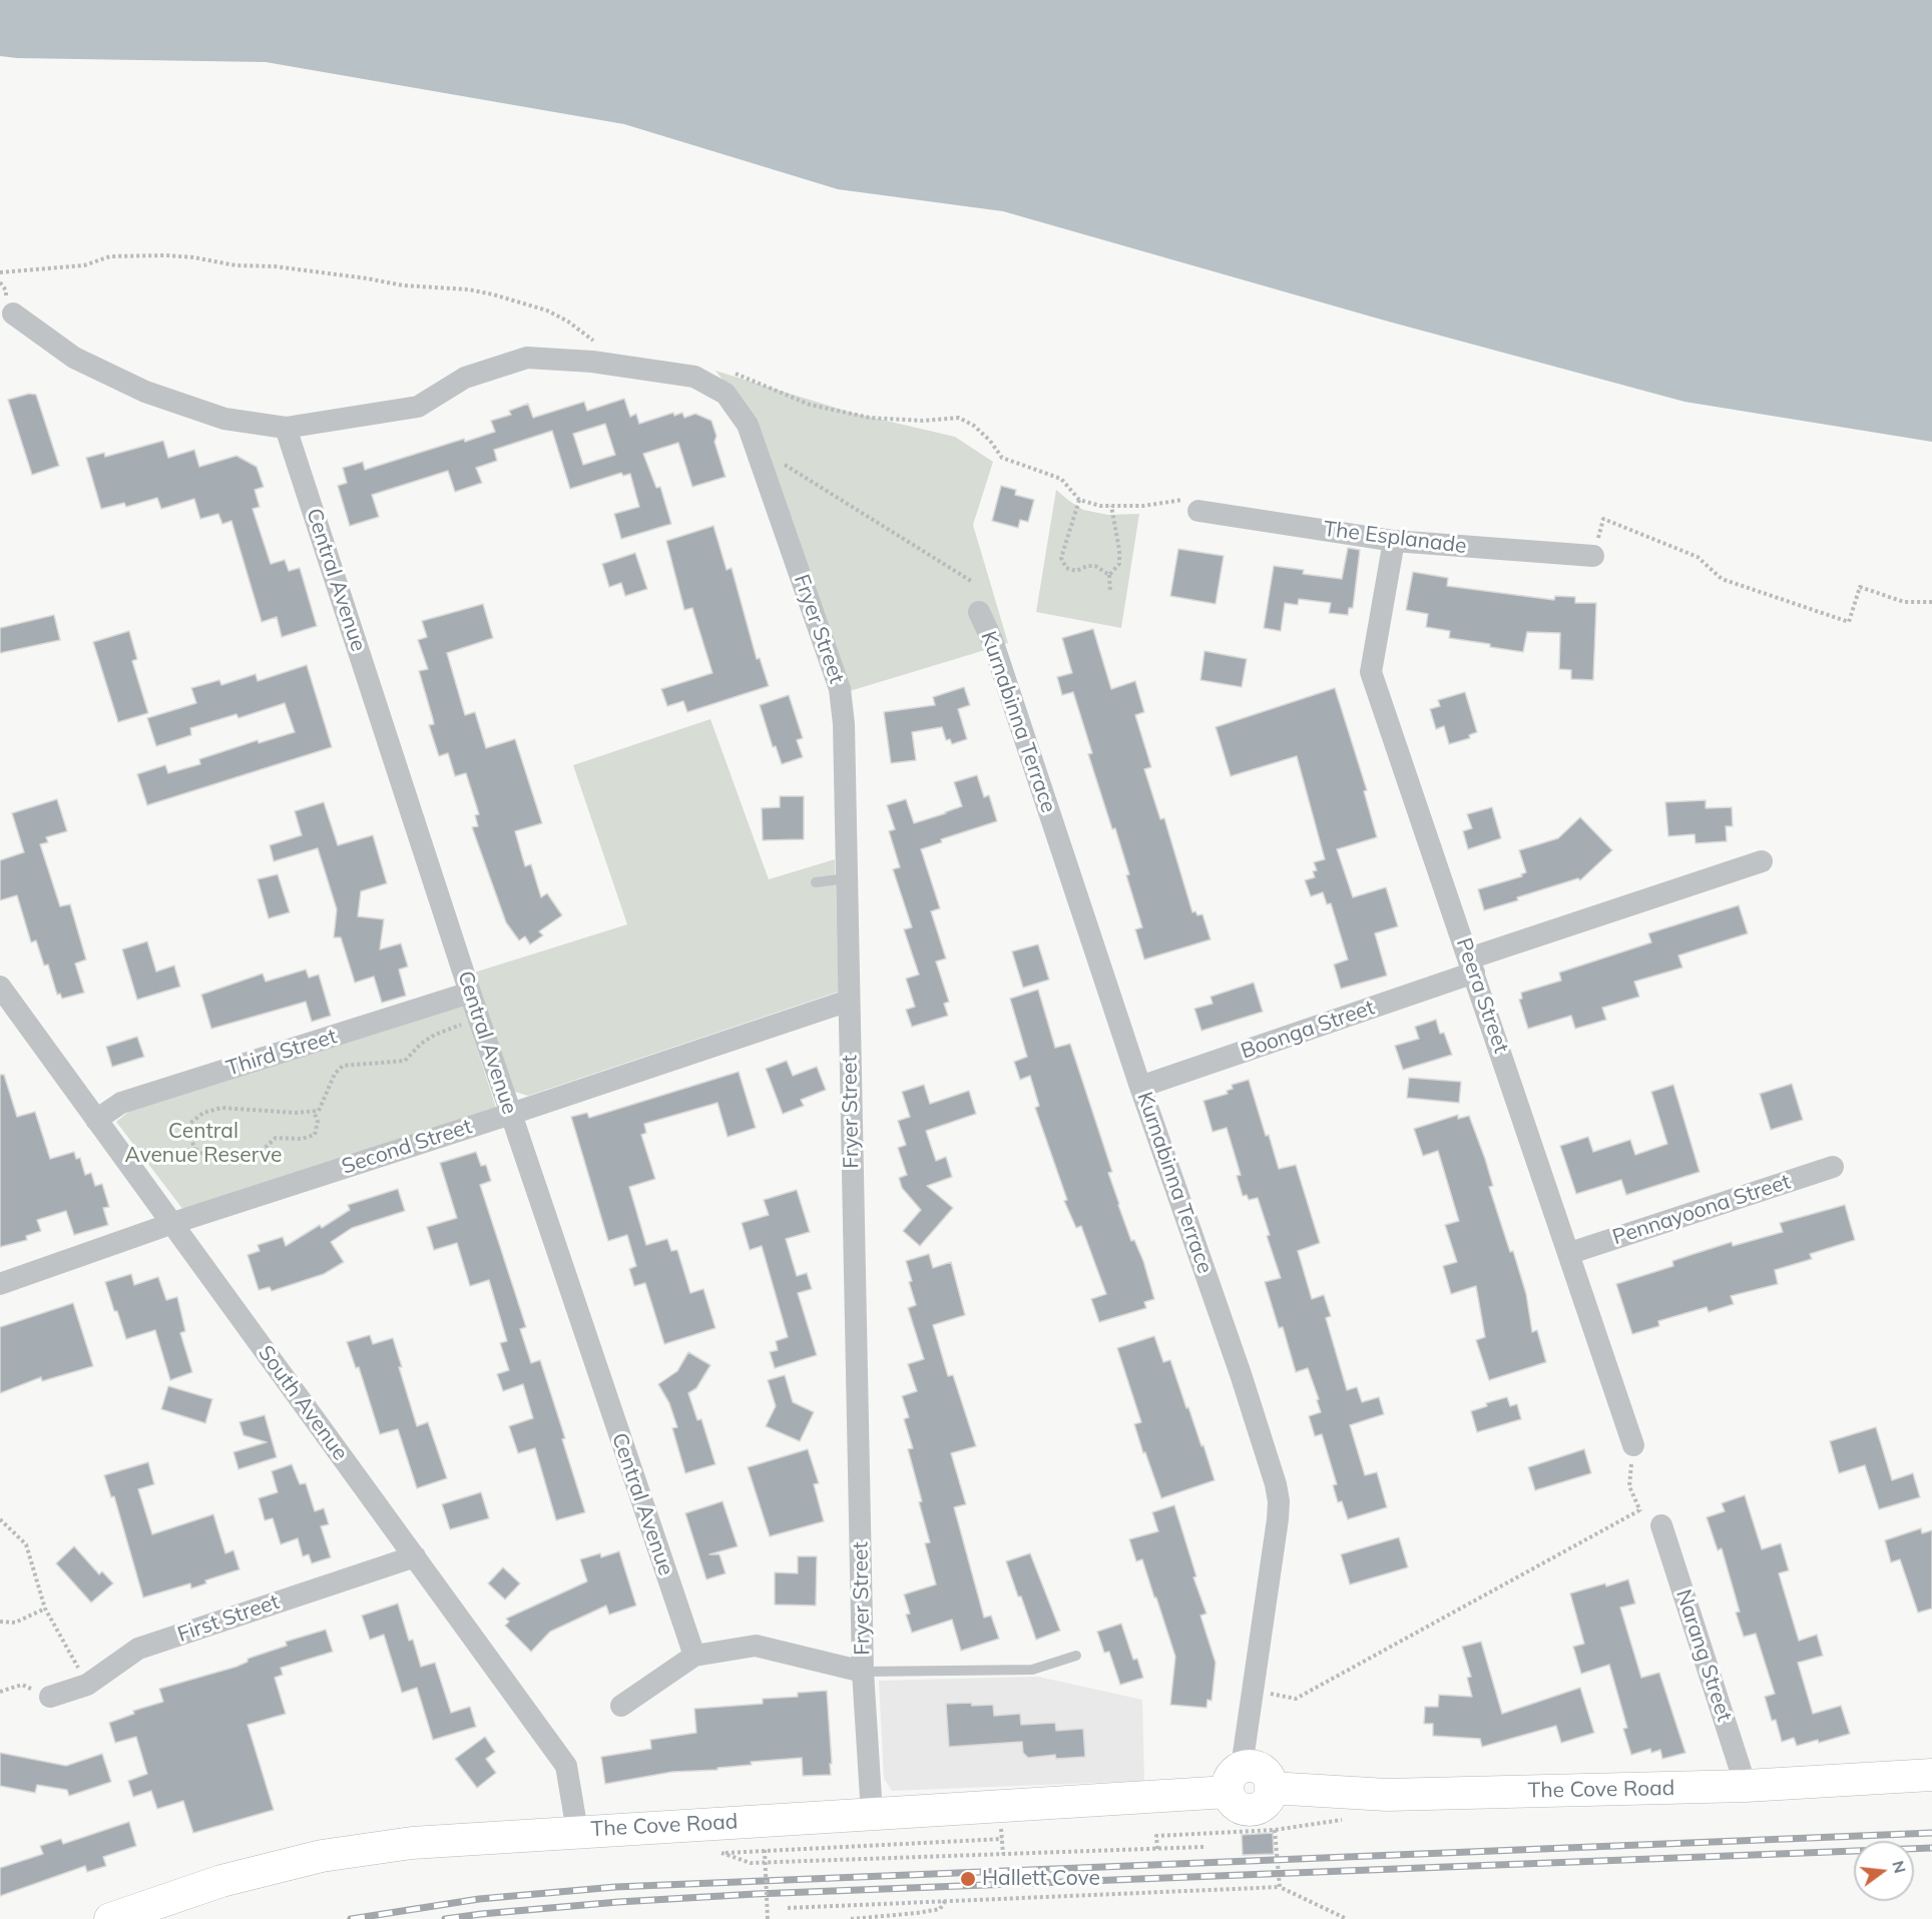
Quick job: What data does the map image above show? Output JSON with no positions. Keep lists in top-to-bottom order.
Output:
{
  "streets": {
    "street": [
      "The Esplanade",
      "Central Avenue",
      "Fryer Street",
      "Kurnabinna Terrace",
      "Peera Street",
      "Boonga Street",
      "Third Street",
      "Second Street",
      "Pennayoona Street",
      "South Avenue",
      "First Street",
      "Narang Street",
      "The Cove Road"
    ]
  },
  "crossings": [
    ["The Esplanade", "Peera Street"],
    ["Central Avenue", "Fryer Street"],
    ["Central Avenue", "Third Street"],
    ["Central Avenue", "Second Street"],
    ["Fryer Street", "Second Street"],
    ["Fryer Street", "The Cove Road"],
    ["Kurnabinna Terrace", "Boonga Street"],
    ["Kurnabinna Terrace", "The Cove Road"],
    ["Peera Street", "Boonga Street"],
    ["Peera Street", "Pennayoona Street"],
    ["Third Street", "South Avenue"],
    ["Second Street", "South Avenue"],
    ["South Avenue", "First Street"],
    ["South Avenue", "The Cove Road"],
    ["Narang Street", "The Cove Road"]
  ],
  "parks": ["Central Avenue Reserve"],
  "places": ["Hallett Cove"],
  "north": "right"
}
